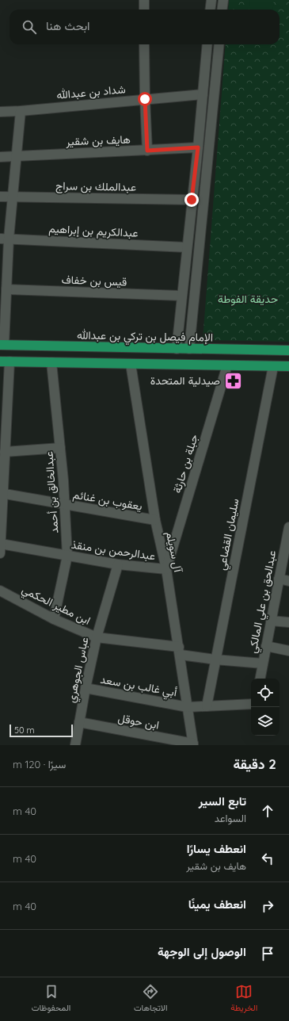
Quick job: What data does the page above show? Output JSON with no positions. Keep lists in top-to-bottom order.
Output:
{
  "streets": {
    "main road": ["الإمام فيصل بن تركي بن عبدالله"],
    "street": [
      "شداد بن عبدالله",
      "هايف بن شقير",
      "عبدالملك بن سراج",
      "عبدالكريم بن إبراهيم",
      "قيس بن خفاف",
      "جبلة بن حارثة",
      "عبدالخالق بن أحمد",
      "يعقوب بن غنائم",
      "سليمان القضاعي",
      "عبدالرحمن بن منقذ",
      "آل سويلم",
      "عبدالحق بن علي المالكي",
      "ابن مطير الحكمي",
      "عباس الجوهري",
      "أبي غالب بن سعد",
      "ابن حوقل"
    ]
  },
  "crossings": [
    ["جبلة بن حارثة", "عبدالرحمن بن منقذ"],
    ["جبلة بن حارثة", "آل سويلم"],
    ["عبدالخالق بن أحمد", "يعقوب بن غنائم"],
    ["عبدالخالق بن أحمد", "عبدالرحمن بن منقذ"],
    ["عبدالخالق بن أحمد", "ابن مطير الحكمي"],
    ["يعقوب بن غنائم", "آل سويلم"],
    ["سليمان القضاعي", "ابن مطير الحكمي"],
    ["عبدالرحمن بن منقذ", "آل سويلم"],
    ["عبدالرحمن بن منقذ", "عباس الجوهري"],
    ["آل سويلم", "ابن مطير الحكمي"],
    ["آل سويلم", "أبي غالب بن سعد"],
    ["آل سويلم", "ابن حوقل"],
    ["عبدالحق بن علي المالكي", "ابن مطير الحكمي"],
    ["ابن مطير الحكمي", "عباس الجوهري"],
    ["عباس الجوهري", "أبي غالب بن سعد"],
    ["عباس الجوهري", "ابن حوقل"]
  ],
  "parks": ["حديقة الفوطة"],
  "places": {
    "pharmacy": ["صيدلية المتحدة"]
  },
  "scale_bar": "50 m",
  "page": {
    "search": "ابحث هنا",
    "scale": "50 m",
    "heading": ["2 دقيقة", "سيرًا · 120 m"],
    "list": [
      ["تابع السير", "السواعد", "40 m"],
      ["انعطف يسارًا", "هايف بن شقير", "40 m"],
      ["انعطف يمينًا", "40 m"],
      "الوصول إلى الوجهة"
    ],
    "nav": ["الخريطة", "الاتجاهات", "المحفوظات"]
  }
}
